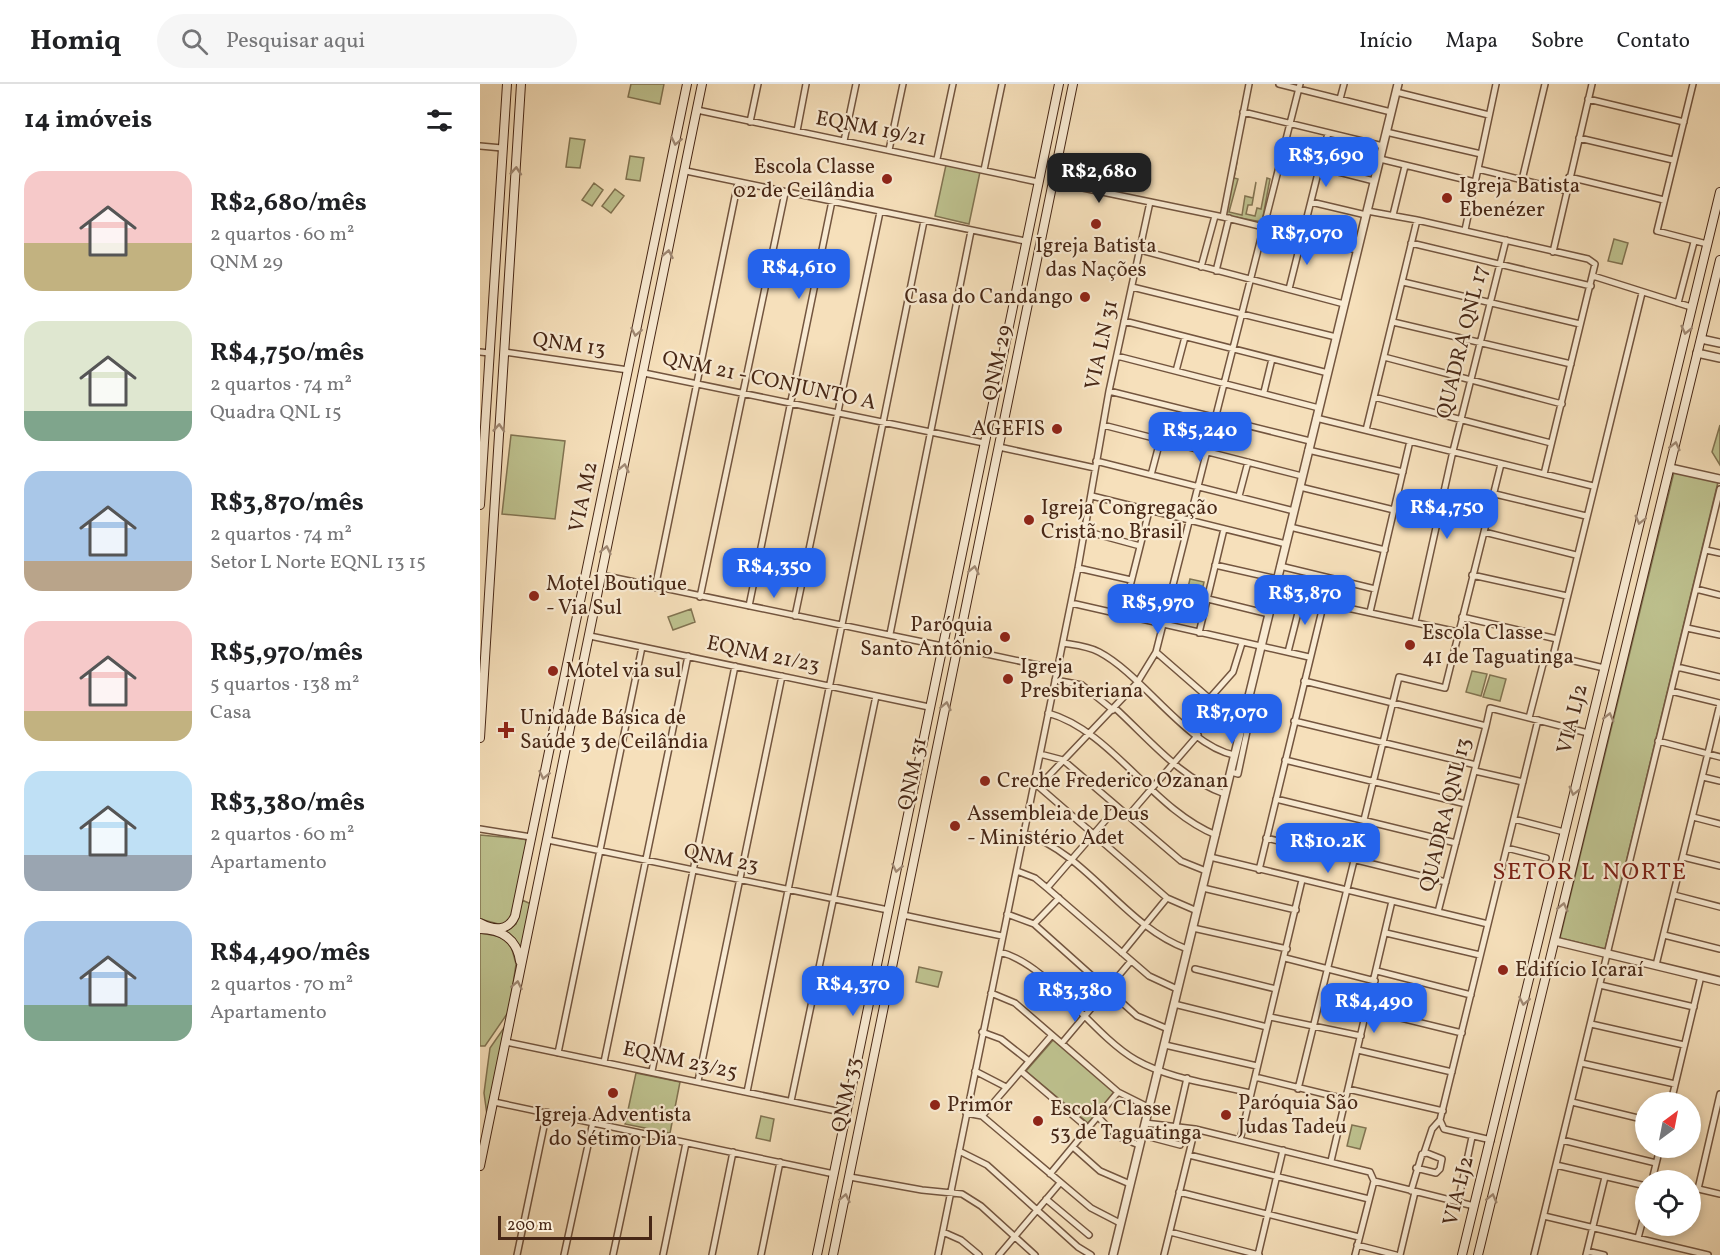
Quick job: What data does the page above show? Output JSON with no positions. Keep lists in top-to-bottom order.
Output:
{
  "streets": {
    "main road": [
      "QNM 29",
      "QNM 21 - CONJUNTO A",
      "VIA M2",
      "VIA LJ2",
      "QNM 31",
      "QNM 33"
    ],
    "street": [
      "EQNM 19/21",
      "QUADRA QNL 17",
      "QNM 13",
      "VIA LN 31",
      "EQNM 21/23",
      "QUADRA QNL 13",
      "QNM 23",
      "EQNM 23/25"
    ]
  },
  "crossings": [
    ["QNM 13", "VIA M2"],
    ["QNM 29", "QNM 31"],
    ["QNM 31", "QNM 33"]
  ],
  "districts": ["SETOR L NORTE"],
  "places": {
    "other": [
      "Escola Classe 02 de Ceilândia",
      "Igreja Batista Ebenézer",
      "Igreja Batista das Nações",
      "Casa do Candango",
      "AGEFIS",
      "Igreja Congregação Cristã no Brasil",
      "Motel Boutique - Via Sul",
      "Paróquia Santo Antônio",
      "Escola Classe 41 de Taguatinga",
      "Motel via sul",
      "Igreja Presbiteriana",
      "Creche Frederico Ozanan",
      "Assembleia de Deus - Ministério Adet",
      "Edifício Icaraí",
      "Igreja Adventista do Sétimo Dia",
      "Primor",
      "Paróquia São Judas Tadeu",
      "Escola Classe 53 de Taguatinga"
    ],
    "health": ["Unidade Básica de Saúde 3 de Ceilândia"]
  },
  "scale_bar": "200 m",
  "north": "top right",
  "page": {
    "header": "Homiq",
    "search": "Pesquisar aqui",
    "nav": [
      "Início",
      "Mapa",
      "Sobre",
      "Contato"
    ],
    "heading": "14 imóveis",
    "price": [
      "R$3,690",
      "R$2,680",
      "R$7,070",
      "R$4,610",
      "R$5,240",
      "R$4,750",
      "R$4,350",
      "R$3,870",
      "R$5,970",
      "R$7,070",
      "R$10.2K",
      "R$4,370",
      "R$3,380",
      "R$4,490"
    ],
    "list": [
      {
        "name": "R$2,680/mês",
        "note": "2 quartos · 60 m² · QNM 29"
      },
      {
        "name": "R$4,750/mês",
        "note": "2 quartos · 74 m² · Quadra QNL 15"
      },
      {
        "name": "R$3,870/mês",
        "note": "2 quartos · 74 m² · Setor L Norte EQNL 13 15"
      },
      {
        "name": "R$5,970/mês",
        "note": "5 quartos · 138 m² · Casa"
      },
      {
        "name": "R$3,380/mês",
        "note": "2 quartos · 60 m² · Apartamento"
      },
      {
        "name": "R$4,490/mês",
        "note": "2 quartos · 70 m² · Apartamento"
      }
    ],
    "scale": "200 m"
  }
}
